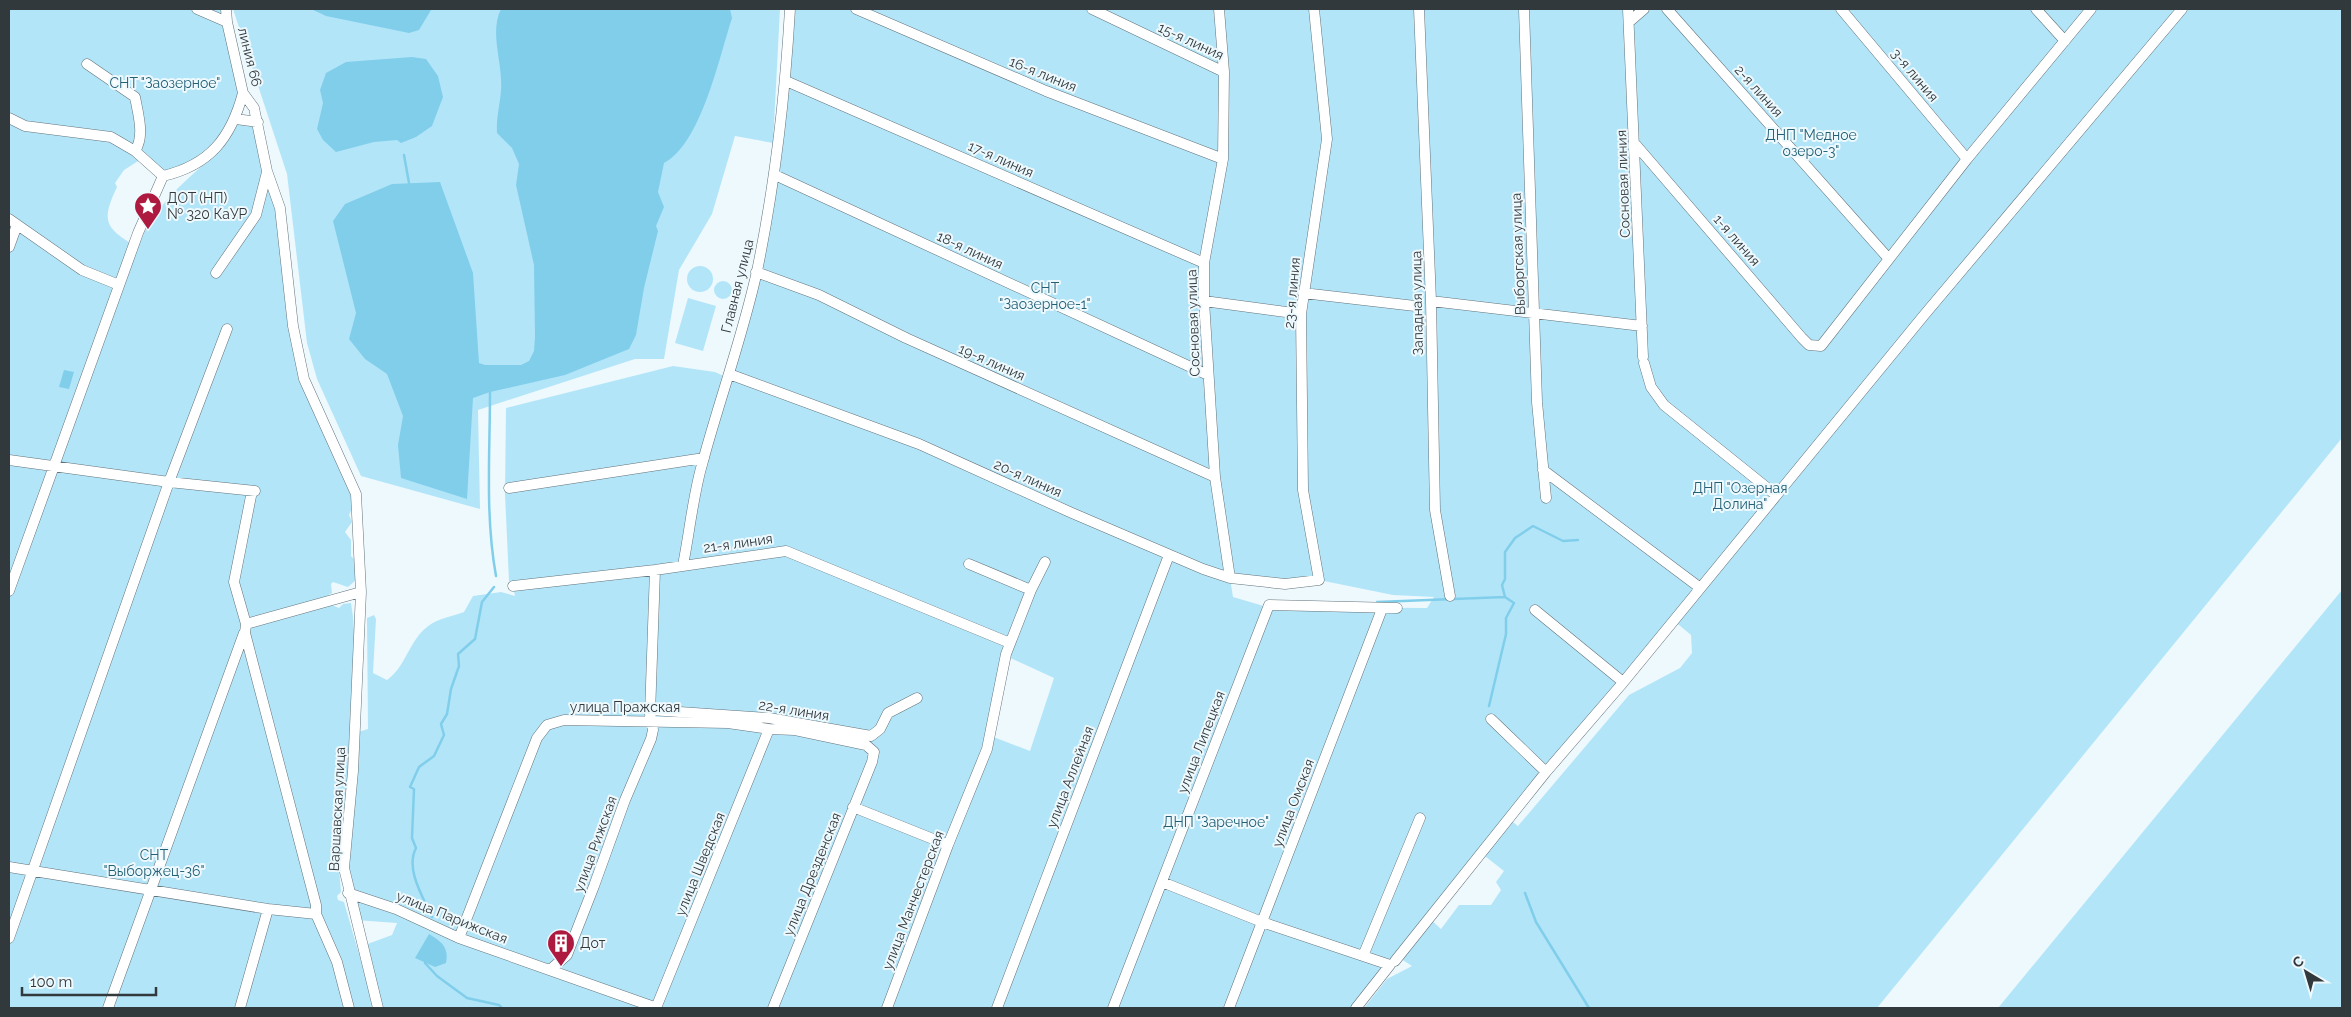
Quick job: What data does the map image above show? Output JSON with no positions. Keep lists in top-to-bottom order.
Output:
{
  "streets": {
    "street": [
      "15-я линия",
      "линия 66",
      "16-я линия",
      "3-я линия",
      "2-я линия",
      "17-я линия",
      "Сосновая линия",
      "1-я линия",
      "18-я линия",
      "Выборгская улица",
      "Главная улица",
      "23-я линия",
      "Западная улица",
      "Сосновая улица",
      "19-я линия",
      "20-я линия",
      "21-я линия",
      "улица Пражская",
      "22-я линия",
      "улица Липецкая",
      "улица Аллейная",
      "улица Омская",
      "Варшавская улица",
      "улица Рижская",
      "улица Шведская",
      "улица Дрезденская",
      "улица Манчестерская",
      "улица Парижская"
    ]
  },
  "crossings": [
    ["15-я линия", "Сосновая улица"],
    ["линия 66", "Варшавская улица"],
    ["16-я линия", "Сосновая улица"],
    ["2-я линия", "1-я линия"],
    ["17-я линия", "Главная улица"],
    ["17-я линия", "Сосновая улица"],
    ["Сосновая линия", "1-я линия"],
    ["18-я линия", "Главная улица"],
    ["18-я линия", "Сосновая улица"],
    ["Главная улица", "19-я линия"],
    ["Главная улица", "20-я линия"],
    ["Главная улица", "21-я линия"],
    ["23-я линия", "20-я линия"],
    ["Сосновая улица", "19-я линия"],
    ["Сосновая улица", "20-я линия"],
    ["20-я линия", "улица Аллейная"],
    ["21-я линия", "улица Рижская"],
    ["21-я линия", "улица Манчестерская"],
    ["улица Пражская", "улица Рижская"],
    ["улица Пражская", "улица Шведская"],
    ["улица Пражская", "улица Дрезденская"],
    ["улица Пражская", "улица Парижская"],
    ["22-я линия", "улица Рижская"],
    ["улица Липецкая", "улица Омская"],
    ["Варшавская улица", "улица Парижская"],
    ["улица Рижская", "улица Парижская"],
    ["улица Шведская", "улица Парижская"]
  ],
  "parks": [
    "СНТ \"Заозерное\"",
    "ДНП \"Медное озеро-3\"",
    "СНТ \"Заозерное-1\"",
    "ДНП \"Озерная Долина\"",
    "ДНП \"Заречное\"",
    "СНТ \"Выборжец-36\""
  ],
  "places": {
    "place": ["ДОТ (НП) № 320 КаУР"],
    "building": ["Дот"]
  },
  "scale_bar": "100 m",
  "north": "top left"
}
